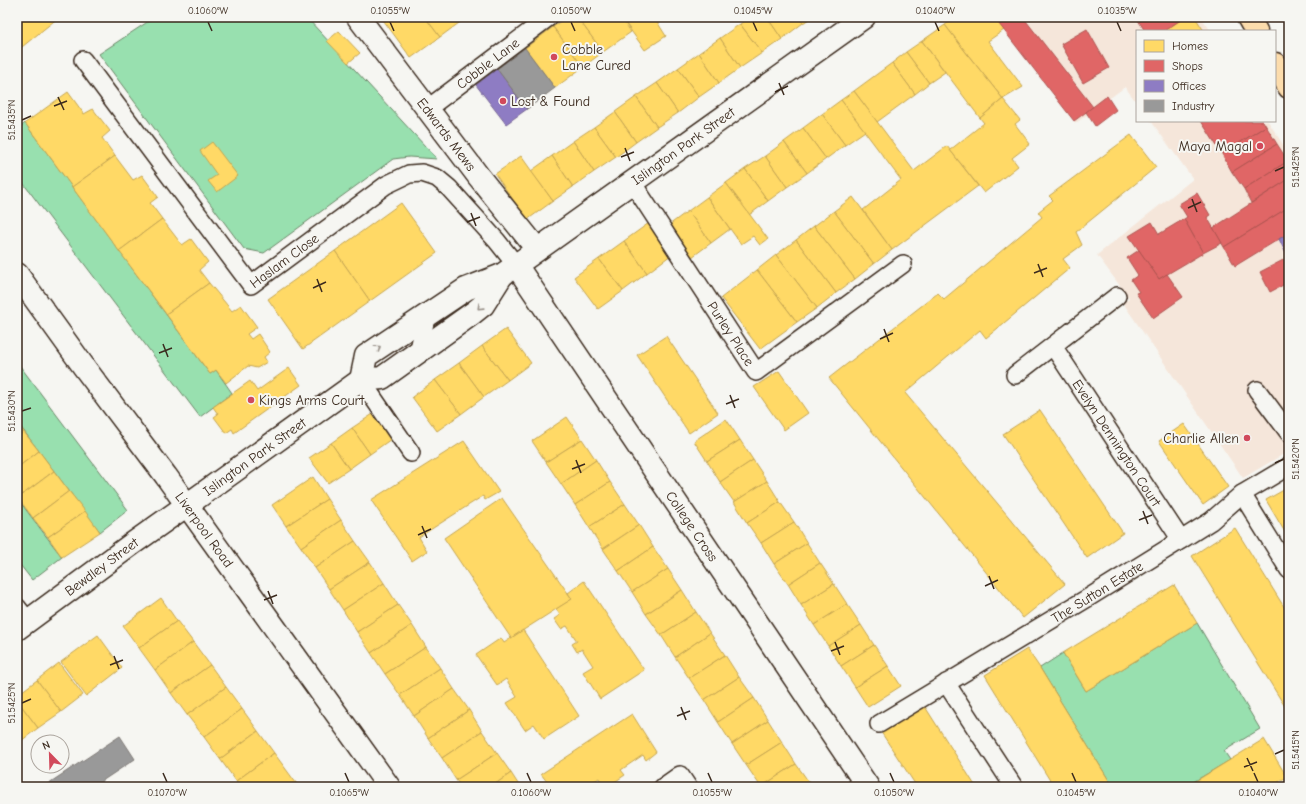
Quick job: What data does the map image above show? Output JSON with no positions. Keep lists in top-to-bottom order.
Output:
{
  "streets": {
    "street": [
      "Edwards Mews",
      "Islington Park Street",
      "College Cross",
      "Liverpool Road",
      "Bewdley Street"
    ],
    "lane": [
      "Cobble Lane",
      "Haslam Close",
      "Purley Place",
      "Evelyn Dennington Court",
      "The Sutton Estate"
    ]
  },
  "crossings": [
    ["Cobble Lane", "Edwards Mews"],
    ["Edwards Mews", "Islington Park Street"],
    ["Islington Park Street", "Haslam Close"],
    ["Islington Park Street", "Purley Place"],
    ["Islington Park Street", "College Cross"],
    ["Islington Park Street", "Liverpool Road"],
    ["Islington Park Street", "Bewdley Street"],
    ["Haslam Close", "College Cross"],
    ["Evelyn Dennington Court", "The Sutton Estate"],
    ["Liverpool Road", "Bewdley Street"]
  ],
  "places": [
    "Cobble Lane Cured",
    "Lost & Found",
    "Maya Magal",
    "Kings Arms Court",
    "Charlie Allen"
  ],
  "legend": [
    "Homes",
    "Shops",
    "Offices",
    "Industry"
  ],
  "north": "top left",
  "coordinates": [
    "0.1060°W",
    "0.1055°W",
    "0.1050°W",
    "0.1045°W",
    "0.1040°W",
    "0.1035°W",
    "51.5435°N",
    "51.5425°N",
    "51.5430°N",
    "51.5420°N",
    "51.5415°N",
    "0.1070°W",
    "0.1065°W"
  ]
}
